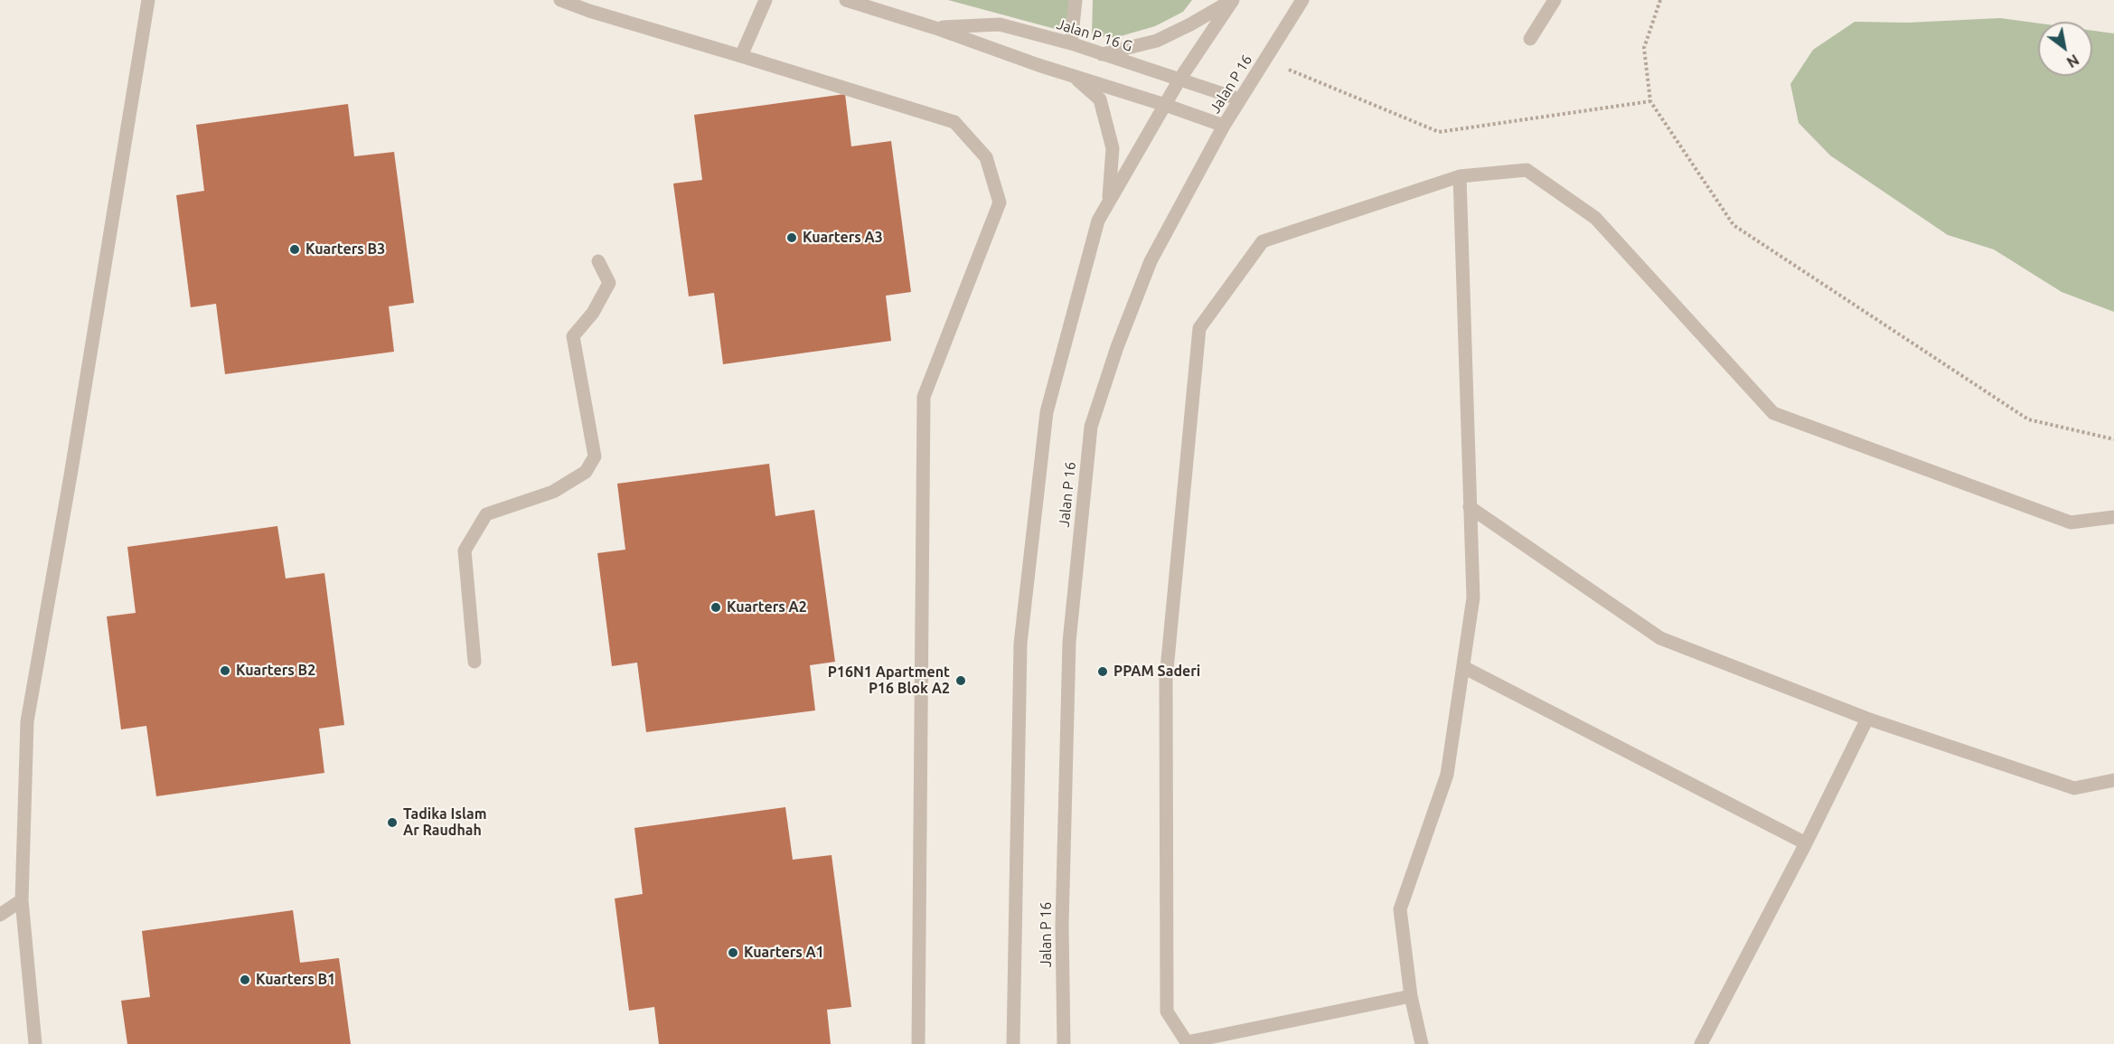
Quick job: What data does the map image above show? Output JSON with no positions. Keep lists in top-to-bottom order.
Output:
{
  "streets": {
    "street": ["Jalan P 16 G", "Jalan P 16"]
  },
  "crossings": [
    ["Jalan P 16 G", "Jalan P 16"]
  ],
  "places": [
    "Kuarters A3",
    "Kuarters B3",
    "Kuarters A2",
    "Kuarters B2",
    "PPAM Saderi",
    "P16N1 Apartment P16 Blok A2",
    "Tadika Islam Ar Raudhah",
    "Kuarters A1",
    "Kuarters B1"
  ],
  "north": "bottom right"
}
